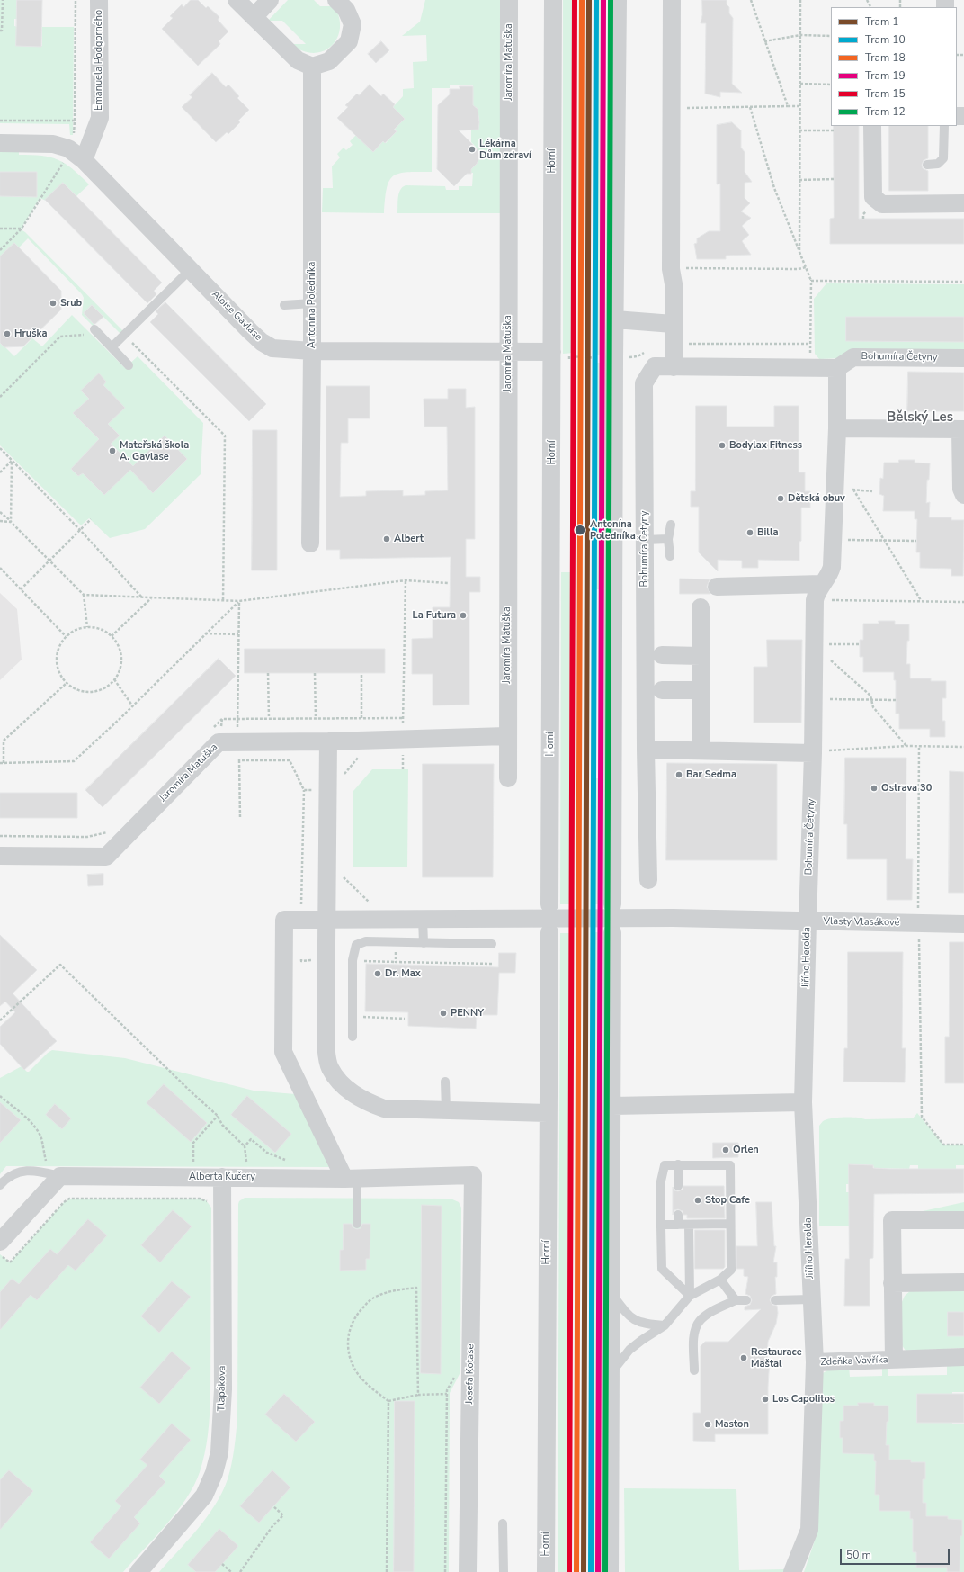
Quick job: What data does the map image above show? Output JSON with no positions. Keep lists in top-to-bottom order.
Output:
{
  "streets": {
    "street": [
      "Emanuela Podgorného",
      "Jaromíra Matuška",
      "Horní",
      "Antonína Poledníka",
      "Aloise Gavlase",
      "Bohumíra Četyny",
      "Vlasty Vlasákové",
      "Jiřího Herolda",
      "Alberta Kučery",
      "Zdeňka Vavříka",
      "Josefa Kotase",
      "Tlapákova"
    ]
  },
  "crossings": [
    ["Emanuela Podgorného", "Aloise Gavlase"],
    ["Jaromíra Matuška", "Aloise Gavlase"],
    ["Horní", "Aloise Gavlase"],
    ["Antonína Poledníka", "Aloise Gavlase"],
    ["Bohumíra Četyny", "Vlasty Vlasákové"],
    ["Bohumíra Četyny", "Jiřího Herolda"],
    ["Vlasty Vlasákové", "Jiřího Herolda"],
    ["Vlasty Vlasákové", "Alberta Kučery"],
    ["Jiřího Herolda", "Zdeňka Vavříka"],
    ["Alberta Kučery", "Josefa Kotase"],
    ["Alberta Kučery", "Tlapákova"]
  ],
  "districts": ["Bělský Les"],
  "places": [
    "Lékárna Dům zdraví",
    "Srub",
    "Hruška",
    "Bodylax Fitness",
    "Mateřská škola A. Gavlase",
    "Dětská obuv",
    "Antonína Poledníka",
    "Billa",
    "Albert",
    "La Futura",
    "Bar Sedma",
    "Ostrava 30",
    "Dr. Max",
    "PENNY",
    "Orlen",
    "Stop Cafe",
    "Restaurace Maštal",
    "Los Capolitos",
    "Maston"
  ],
  "lines": [
    "tram line 1",
    "tram line 10",
    "tram line 18",
    "tram line 19",
    "tram line 15",
    "tram line 12"
  ],
  "legend": [
    "Tram 1",
    "Tram 10",
    "Tram 18",
    "Tram 19",
    "Tram 15",
    "Tram 12"
  ],
  "scale_bar": "50 m"
}
